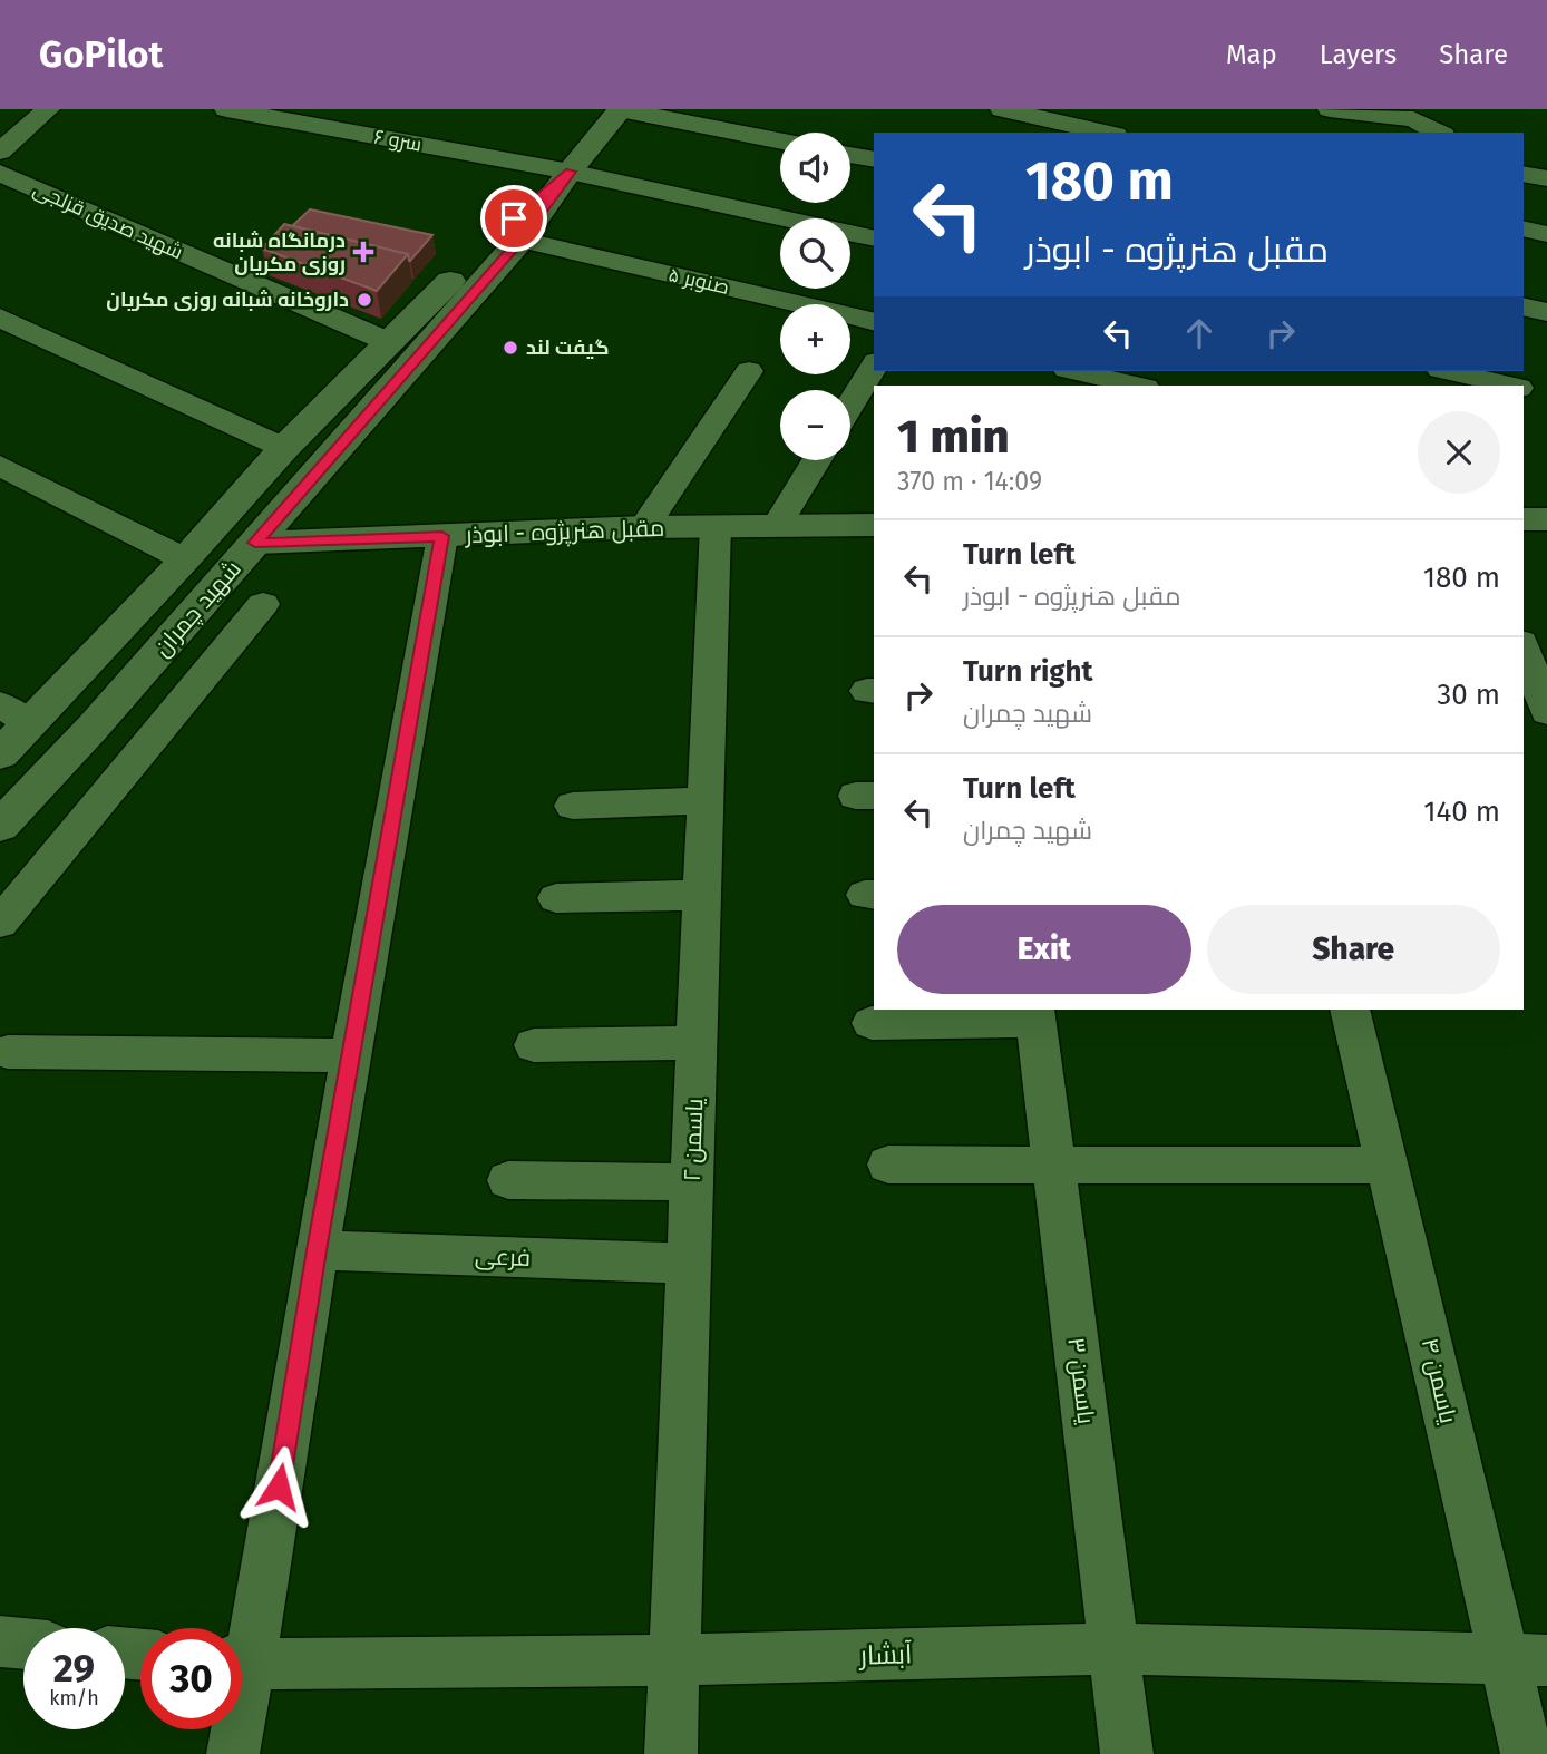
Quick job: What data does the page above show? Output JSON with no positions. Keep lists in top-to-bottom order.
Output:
{
  "streets": {
    "main road": ["مقبل هنرپژوه - ابوذر", "شهید چمران"],
    "street": [
      "سرو ۶",
      "شهید صدیق قزلجی",
      "صنوبر ۵",
      "یاسمن ۲",
      "فرعی",
      "یاسمن ۳",
      "یاسمن ۴",
      "آبشار"
    ]
  },
  "crossings": [
    ["سرو ۶", "شهید چمران"],
    ["شهید صدیق قزلجی", "شهید چمران"],
    ["صنوبر ۵", "شهید چمران"],
    ["مقبل هنرپژوه - ابوذر", "شهید چمران"],
    ["مقبل هنرپژوه - ابوذر", "یاسمن ۲"],
    ["یاسمن ۲", "فرعی"],
    ["یاسمن ۲", "آبشار"],
    ["یاسمن ۳", "آبشار"],
    ["یاسمن ۴", "آبشار"]
  ],
  "places": {
    "health": ["درمانگاه شبانه روزی مکریان"],
    "other": ["داروخانه شبانه روزی مکریان", "گیفت لند"]
  },
  "page": {
    "header": "GoPilot",
    "nav": ["Map", "Layers", "Share"],
    "map_buttons": ["+", "−"],
    "turn": ["180 m", "مقبل هنرپژوه - ابوذر"],
    "heading": ["1 min", "370 m · 14:09"],
    "list": [
      {
        "name": "Turn left",
        "note": "مقبل هنرپژوه - ابوذر",
        "value": "180 m"
      },
      {
        "name": "Turn right",
        "note": "شهید چمران",
        "value": "30 m"
      },
      {
        "name": "Turn left",
        "note": "شهید چمران",
        "value": "140 m"
      }
    ],
    "buttons": ["Exit", "Share"],
    "speed": "29 km/h",
    "limit": "30"
  }
}
